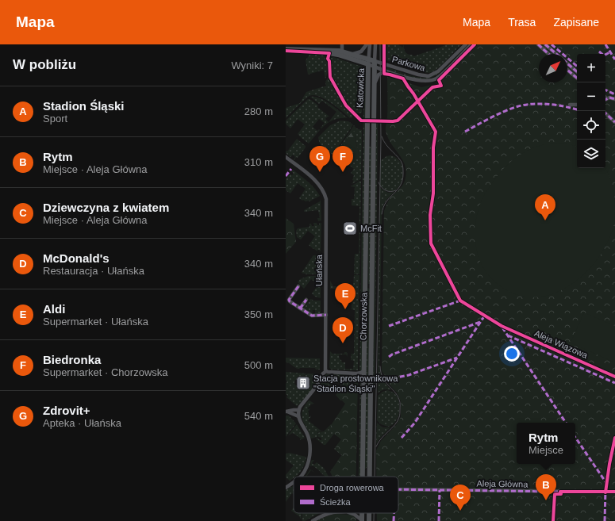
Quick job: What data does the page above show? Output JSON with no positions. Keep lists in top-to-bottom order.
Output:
{
  "streets": {
    "main road": ["Katowicka", "Chorzowska"],
    "street": ["Parkowa", "Ułańska", "Aleja Główna"],
    "cycle path": ["Aleja Wiązowa"]
  },
  "crossings": [
    ["Parkowa", "Katowicka"],
    ["Katowicka", "Chorzowska"]
  ],
  "places": {
    "sports": ["McFit"],
    "building": ["Stacja prostownikowa \"Stadion Śląski\""]
  },
  "legend": ["Droga rowerowa", "Ścieżka"],
  "north": "top right",
  "page": {
    "header": "Mapa",
    "nav": ["Mapa", "Trasa", "Zapisane"],
    "heading": ["W pobliżu", "Wyniki: 7"],
    "map_buttons": ["+", "−"],
    "list": [
      {
        "mark": "A",
        "name": "Stadion Śląski",
        "note": "Sport",
        "value": "280 m"
      },
      {
        "mark": "B",
        "name": "Rytm",
        "note": "Miejsce · Aleja Główna",
        "value": "310 m"
      },
      {
        "mark": "C",
        "name": "Dziewczyna z kwiatem",
        "note": "Miejsce · Aleja Główna",
        "value": "340 m"
      },
      {
        "mark": "D",
        "name": "McDonald's",
        "note": "Restauracja · Ułańska",
        "value": "340 m"
      },
      {
        "mark": "E",
        "name": "Aldi",
        "note": "Supermarket · Ułańska",
        "value": "350 m"
      },
      {
        "mark": "F",
        "name": "Biedronka",
        "note": "Supermarket · Chorzowska",
        "value": "500 m"
      },
      {
        "mark": "G",
        "name": "Zdrovit+",
        "note": "Apteka · Ułańska",
        "value": "540 m"
      }
    ],
    "pins": [
      "F",
      "G",
      "A",
      "E",
      "D",
      "B",
      "C"
    ],
    "popup": ["Rytm", "Miejsce"]
  }
}
